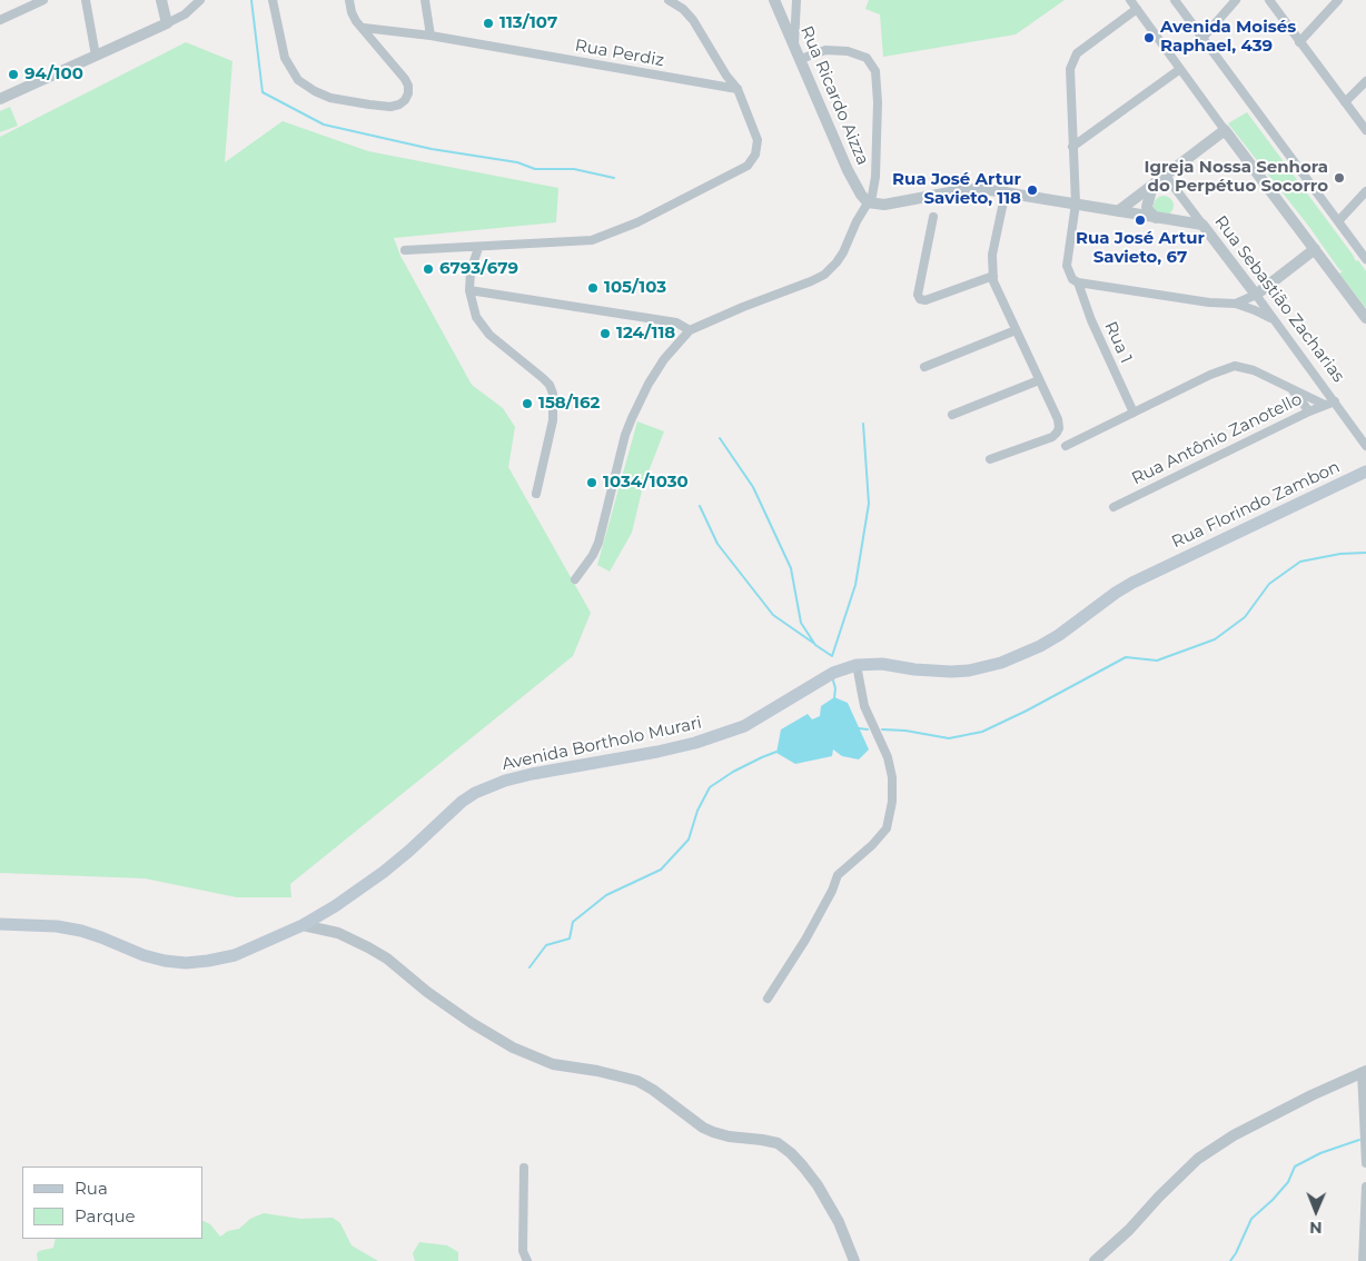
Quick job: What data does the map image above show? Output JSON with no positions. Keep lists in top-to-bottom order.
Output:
{
  "streets": {
    "main road": ["Rua Florindo Zambon", "Avenida Bortholo Murari"],
    "street": [
      "Rua Perdiz",
      "Rua Ricardo Aizza",
      "Rua Sebastião Zacharias",
      "Rua 1",
      "Rua Antônio Zanotello"
    ]
  },
  "crossings": [
    ["Rua Sebastião Zacharias", "Rua Antônio Zanotello"],
    ["Rua Florindo Zambon", "Avenida Bortholo Murari"]
  ],
  "places": [
    "113/107",
    "Avenida Moisés Raphael, 439",
    "94/100",
    "Igreja Nossa Senhora do Perpétuo Socorro",
    "Rua José Artur Savieto, 118",
    "Rua José Artur Savieto, 67",
    "6793/679",
    "105/103",
    "124/118",
    "158/162",
    "1034/1030"
  ],
  "legend": ["Rua", "Parque"],
  "north": "bottom"
}
